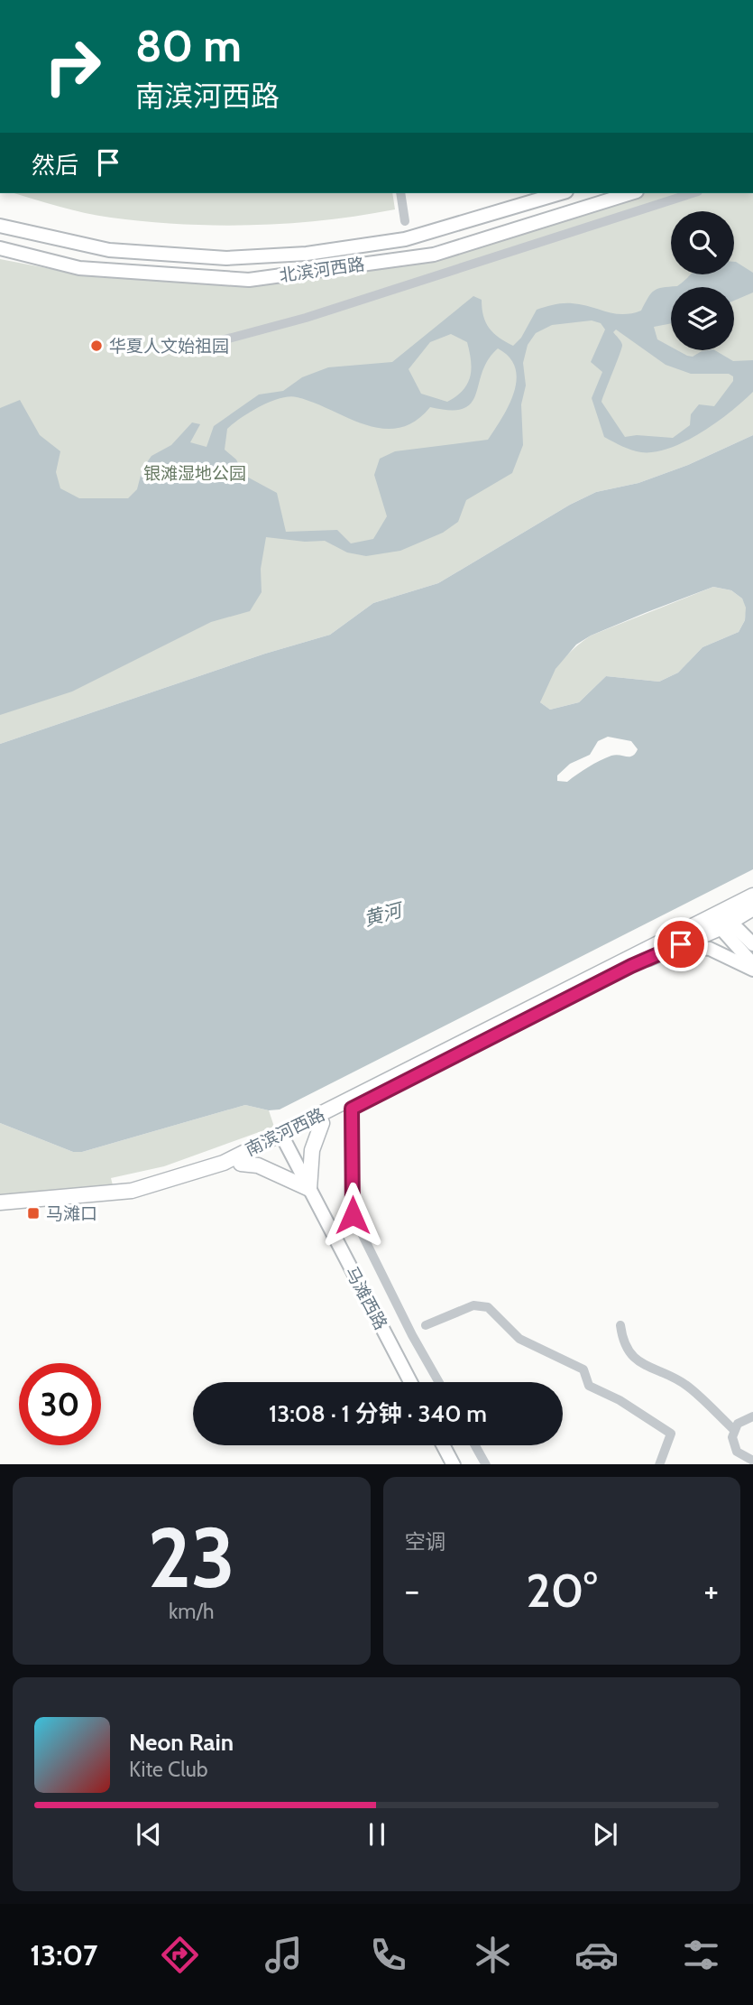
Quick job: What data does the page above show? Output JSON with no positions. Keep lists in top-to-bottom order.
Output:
{
  "streets": {
    "highway": ["南滨河西路"],
    "main road": ["北滨河西路", "马滩西路"]
  },
  "crossings": [
    ["南滨河西路", "马滩西路"]
  ],
  "water": ["黄河"],
  "parks": ["银滩湿地公园"],
  "places": {
    "other": ["华夏人文始祖园"],
    "transit": ["马滩口"]
  },
  "page": {
    "turn": ["80 m", "南滨河西路"],
    "then": "然后",
    "limit": "30",
    "trip": "13:08 · 1 分钟 · 340 m",
    "tile": [
      ["23", "km/h"],
      "空调"
    ],
    "heat": ["−", "20°", "+"],
    "song": ["Neon Rain", "Kite Club"],
    "tabs": "13:07"
  }
}
